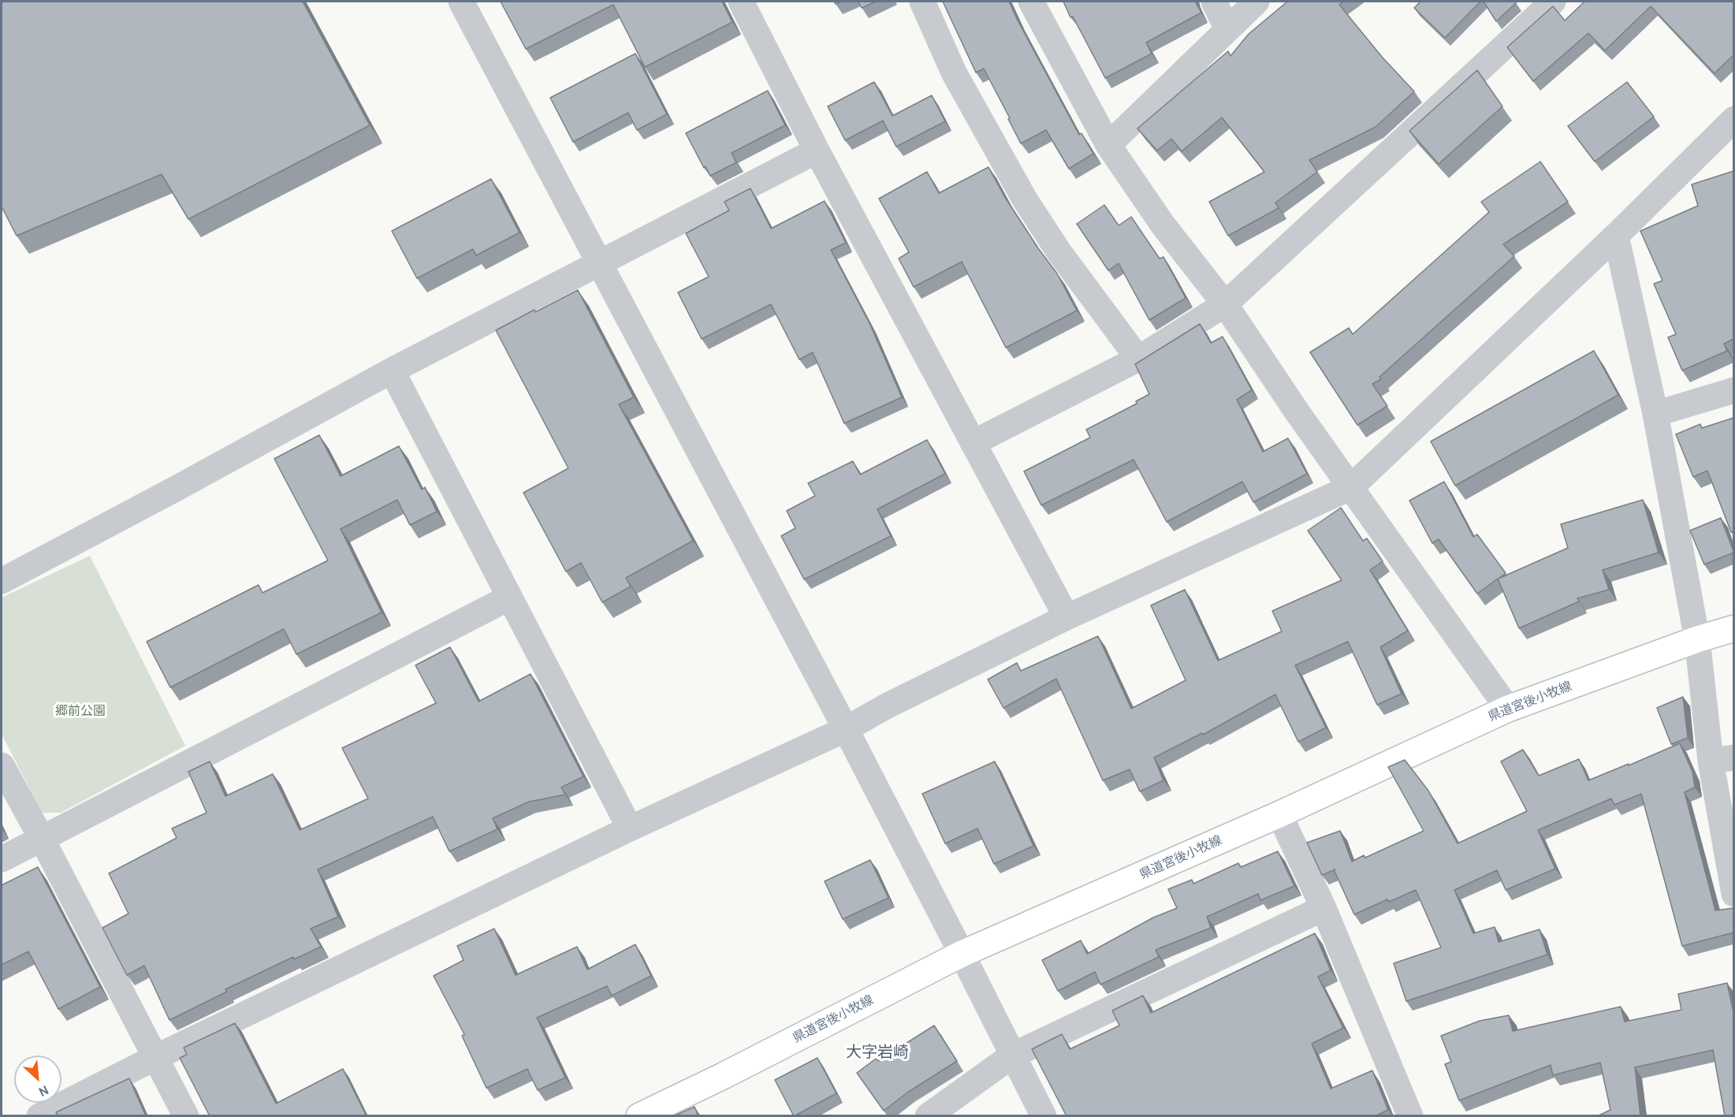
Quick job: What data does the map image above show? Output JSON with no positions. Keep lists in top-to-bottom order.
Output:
{
  "streets": {
    "main road": ["県道宮後小牧線"]
  },
  "districts": ["大字岩崎"],
  "parks": ["郷前公園"],
  "north": "bottom right"
}
